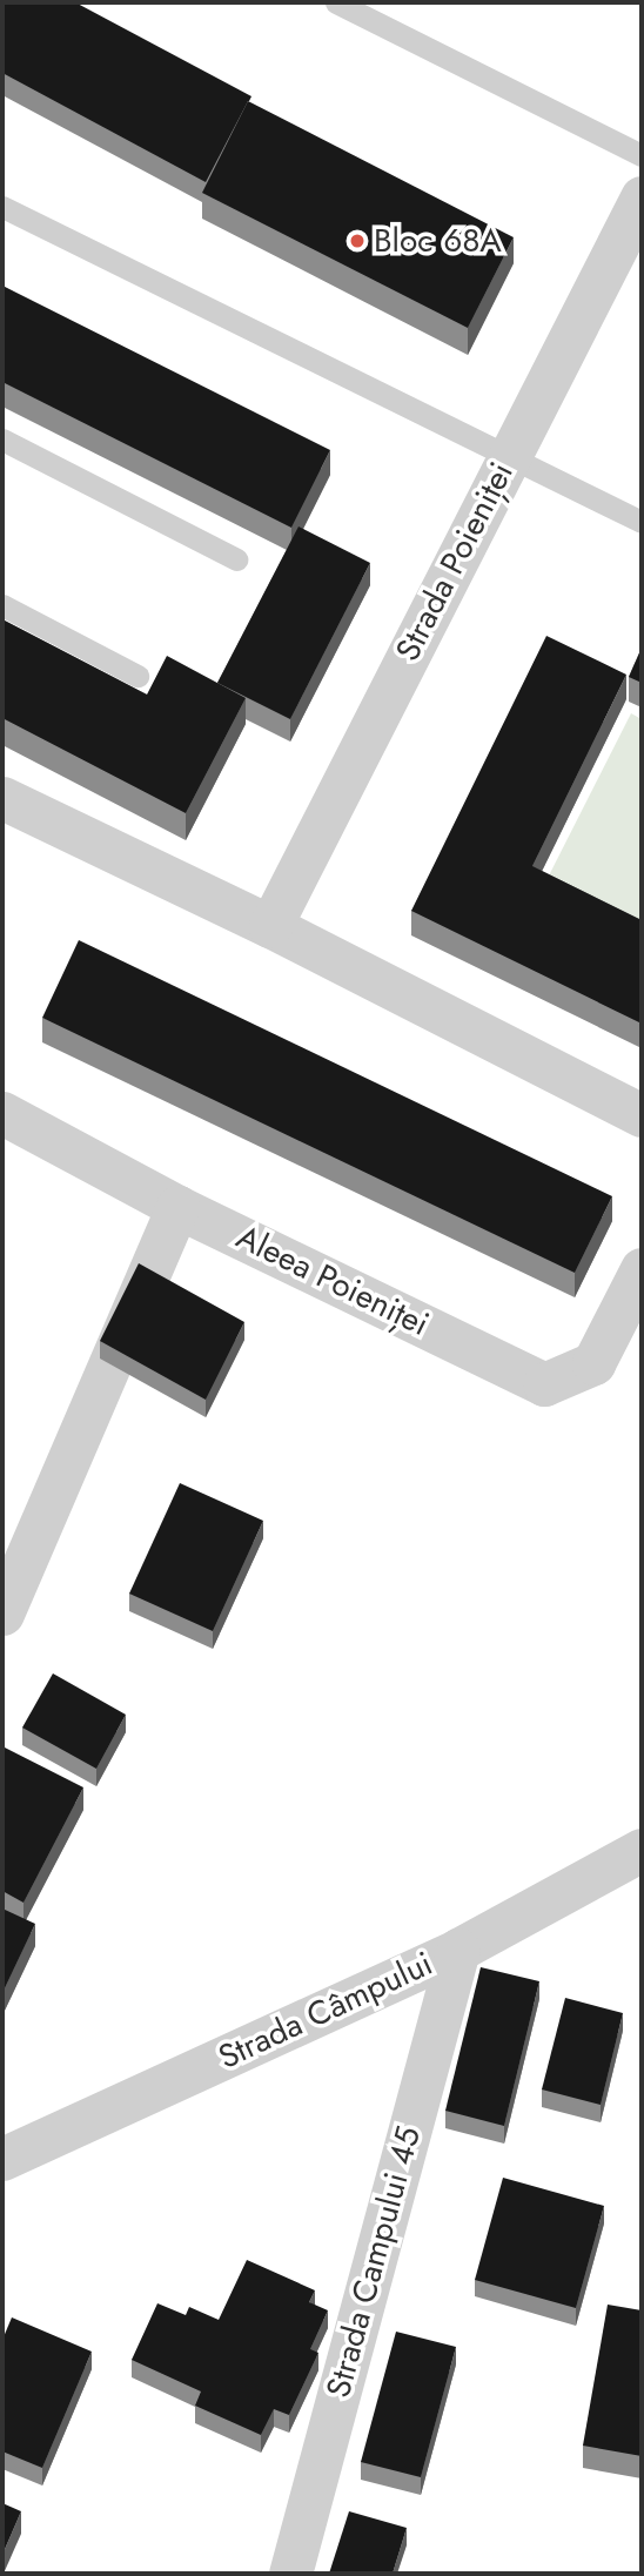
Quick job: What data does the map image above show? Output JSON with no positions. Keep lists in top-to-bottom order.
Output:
{
  "streets": {
    "street": [
      "Strada Poieniței",
      "Aleea Poieniței",
      "Strada Câmpului",
      "Strada Campului 45"
    ]
  },
  "crossings": [
    ["Strada Câmpului", "Strada Campului 45"]
  ],
  "places": ["Bloc 68A"]
}
